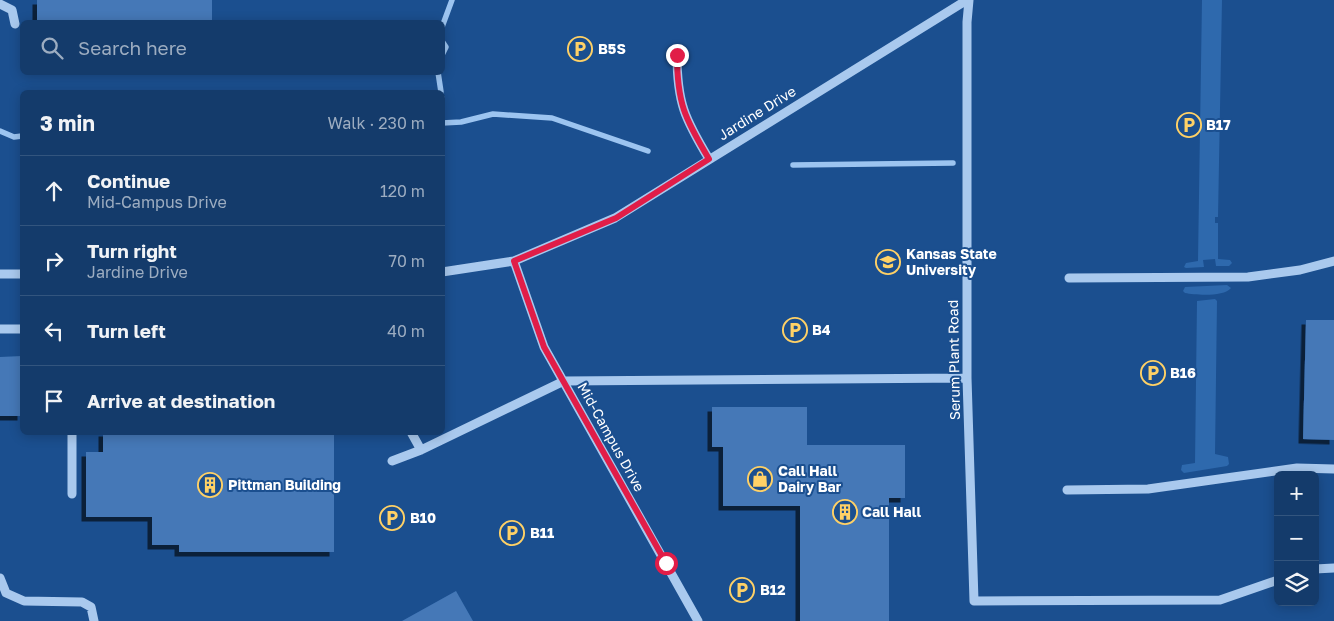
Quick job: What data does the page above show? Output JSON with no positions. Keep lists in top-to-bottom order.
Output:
{
  "streets": {
    "street": ["Jardine Drive", "Serum Plant Road", "Mid-Campus Drive"]
  },
  "crossings": [
    ["Jardine Drive", "Serum Plant Road"],
    ["Jardine Drive", "Mid-Campus Drive"]
  ],
  "places": {
    "parking": [
      "B5S",
      "B17",
      "B4",
      "B16",
      "B10",
      "B11",
      "B12"
    ],
    "school or university": ["Kansas State University"],
    "shop": ["Call Hall Dairy Bar"],
    "building": ["Pittman Building", "Call Hall"]
  },
  "page": {
    "search": "Search here",
    "heading": ["3 min", "Walk · 230 m"],
    "list": [
      ["Continue", "Mid-Campus Drive", "120 m"],
      ["Turn right", "Jardine Drive", "70 m"],
      ["Turn left", "40 m"],
      "Arrive at destination"
    ],
    "map_buttons": ["+", "−"]
  }
}
